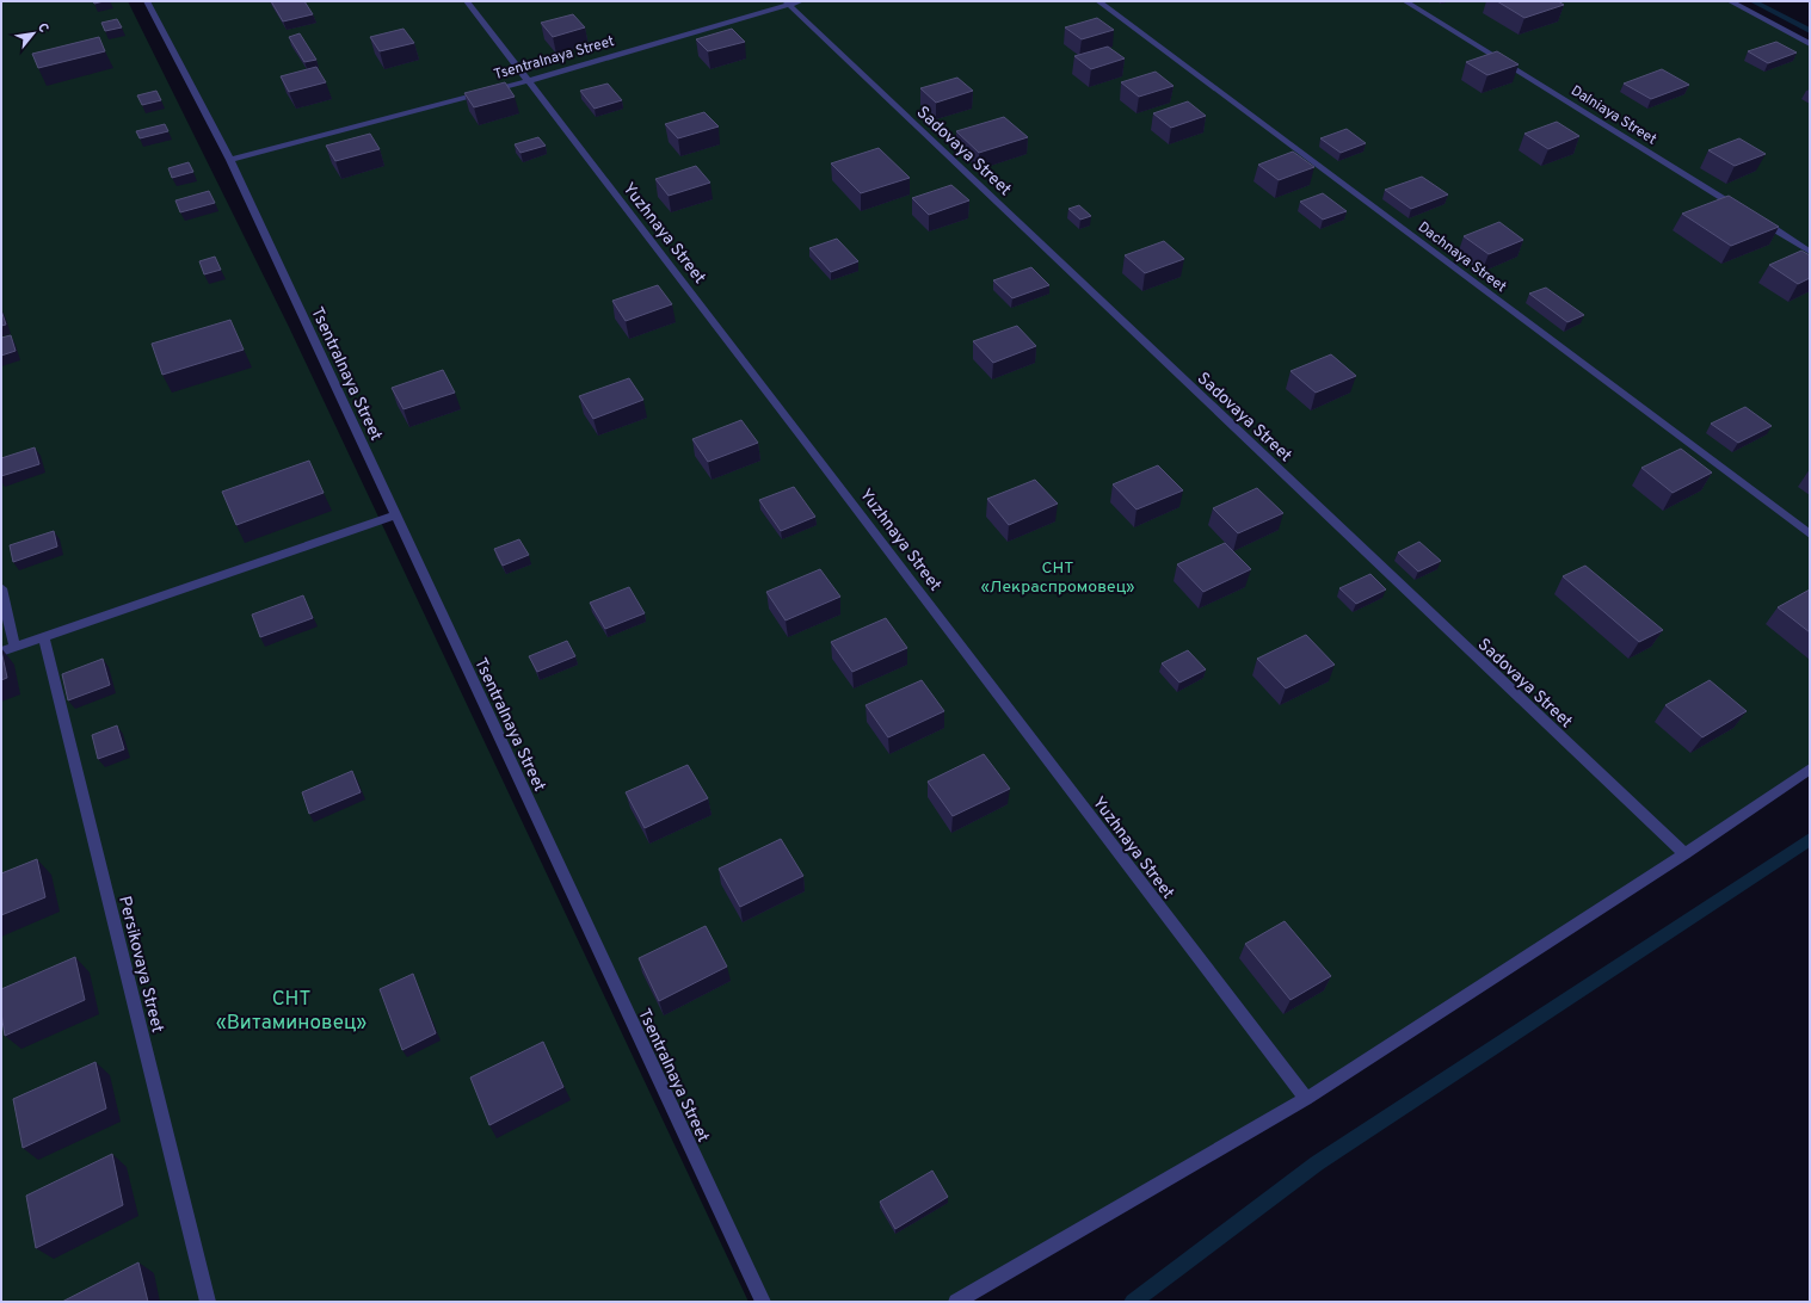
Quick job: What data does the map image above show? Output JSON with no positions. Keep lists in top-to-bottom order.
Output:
{
  "streets": {
    "street": [
      "Tsentralnaya Street",
      "Dalniaya Street",
      "Sadovaya Street",
      "Yuzhnaya Street",
      "Dachnaya Street",
      "Persikovaya Street"
    ]
  },
  "crossings": [
    ["Tsentralnaya Street", "Sadovaya Street"],
    ["Tsentralnaya Street", "Yuzhnaya Street"]
  ],
  "parks": ["СНТ «Лекраспромовец»", "СНТ «Витаминовец»"],
  "north": "top right"
}
